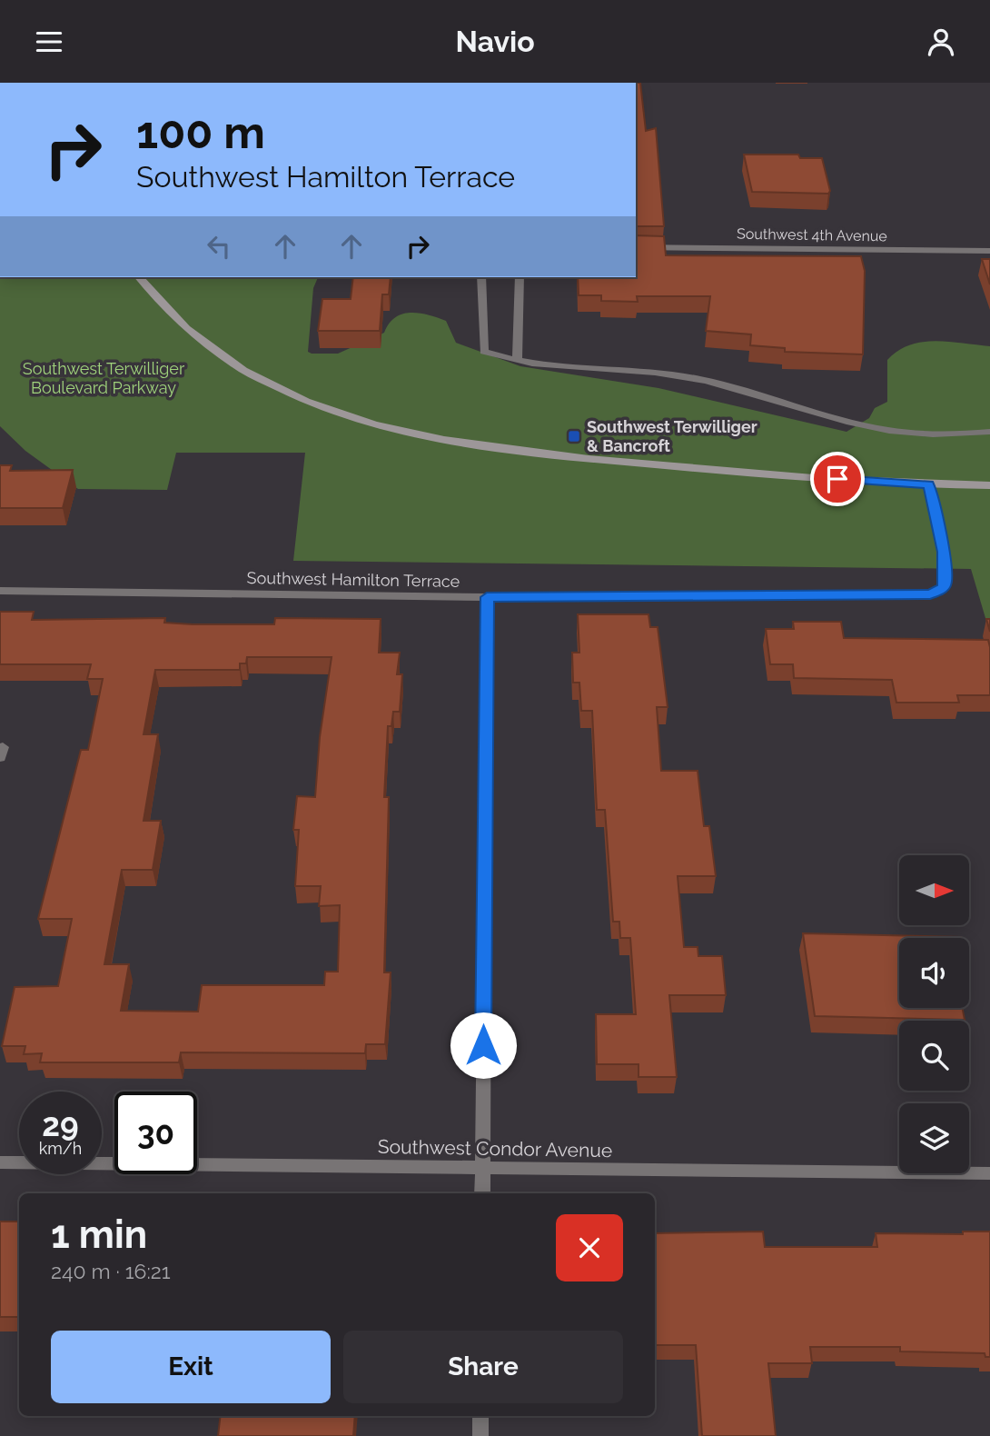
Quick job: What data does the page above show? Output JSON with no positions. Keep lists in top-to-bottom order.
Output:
{
  "streets": {
    "street": ["Southwest 4th Avenue", "Southwest Hamilton Terrace", "Southwest Condor Avenue"]
  },
  "parks": ["Southwest Terwilliger Boulevard Parkway"],
  "places": {
    "transit": ["Southwest Terwilliger & Bancroft"]
  },
  "north": "right",
  "page": {
    "header": "Navio",
    "turn": ["100 m", "Southwest Hamilton Terrace"],
    "speed": "29 km/h",
    "limit": "30",
    "heading": ["1 min", "240 m · 16:21"],
    "buttons": ["Exit", "Share"]
  }
}
